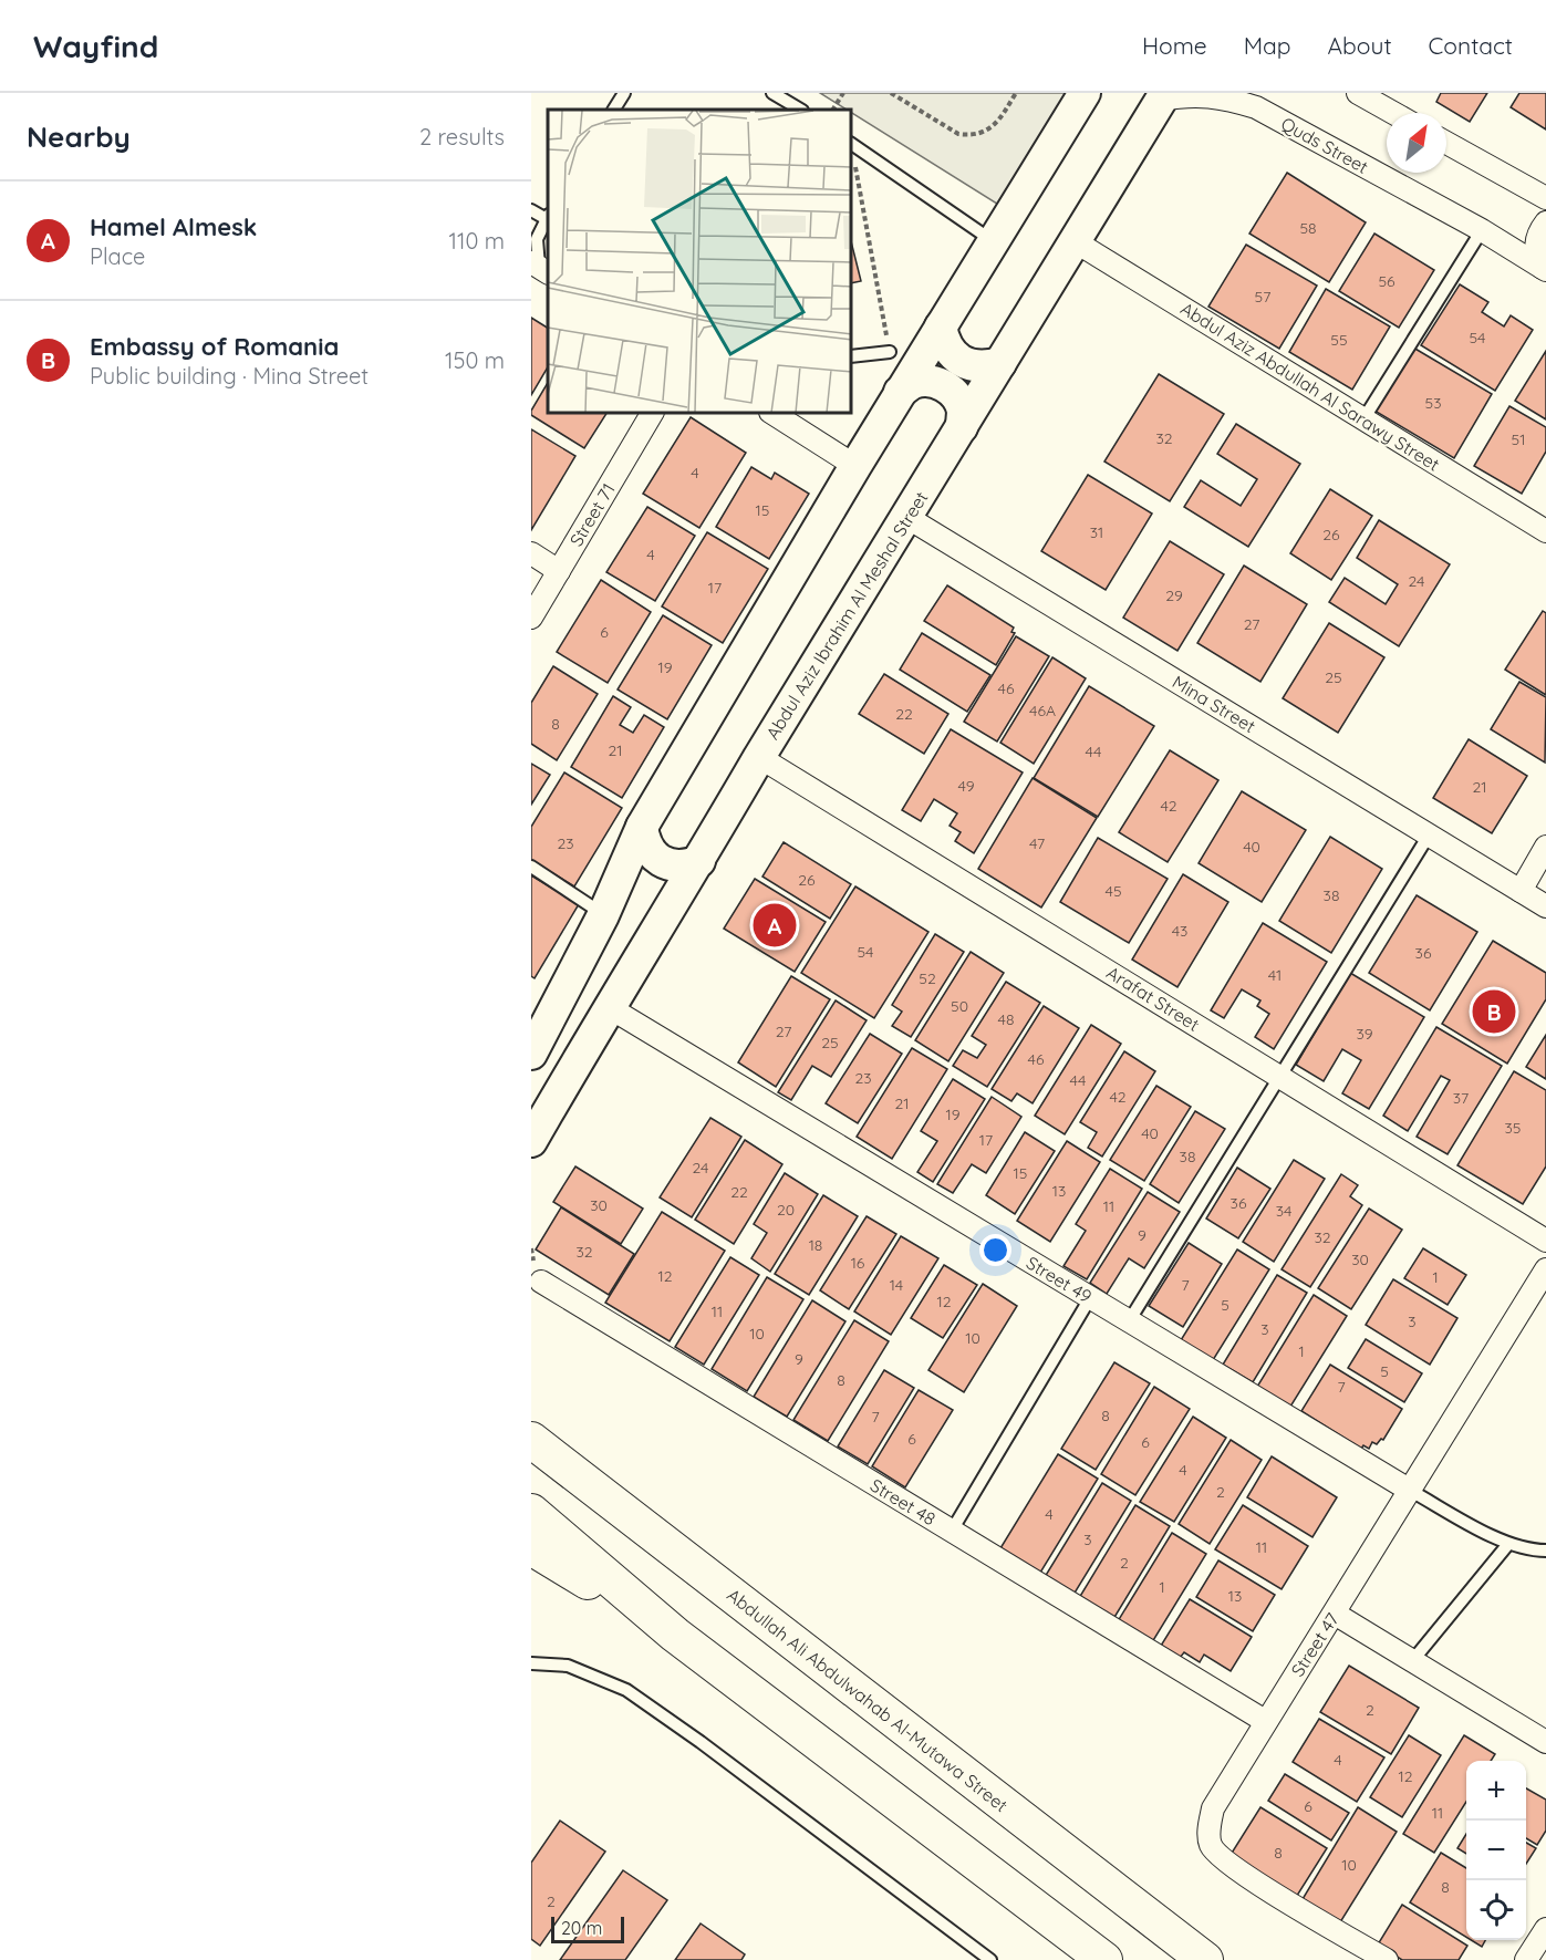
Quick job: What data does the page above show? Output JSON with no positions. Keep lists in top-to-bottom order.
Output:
{
  "streets": {
    "main road": ["Abdul Aziz Ibrahim Al Meshal Street", "Abdullah Ali Abdulwahab Al-Mutawa Street"],
    "street": [
      "Quds Street",
      "Abdul Aziz Abdullah Al Sarawy Street",
      "Street 71",
      "Mina Street",
      "Arafat Street",
      "Street 49",
      "Street 48",
      "Street 47"
    ]
  },
  "crossings": [
    ["Quds Street", "Abdul Aziz Ibrahim Al Meshal Street"],
    ["Abdul Aziz Abdullah Al Sarawy Street", "Abdul Aziz Ibrahim Al Meshal Street"],
    ["Abdul Aziz Ibrahim Al Meshal Street", "Mina Street"],
    ["Abdul Aziz Ibrahim Al Meshal Street", "Arafat Street"],
    ["Abdul Aziz Ibrahim Al Meshal Street", "Street 49"],
    ["Street 49", "Street 47"],
    ["Street 48", "Street 47"]
  ],
  "house_numbers": [
    "58",
    "56",
    "57",
    "54",
    "55",
    "53",
    "32",
    "51",
    "4",
    "15",
    "31",
    "26",
    "4",
    "24",
    "17",
    "29",
    "27",
    "6",
    "19",
    "25",
    "46",
    "46A",
    "22",
    "8",
    "21",
    "44",
    "49",
    "21",
    "42",
    "23",
    "47",
    "40",
    "26",
    "45",
    "38",
    "43",
    "54",
    "36",
    "41",
    "52",
    "50",
    "48",
    "27",
    "39",
    "25",
    "46",
    "23",
    "44",
    "42",
    "37",
    "21",
    "19",
    "35",
    "40",
    "17",
    "38",
    "24",
    "15",
    "13",
    "22",
    "36",
    "30",
    "11",
    "20",
    "34",
    "9",
    "32",
    "18",
    "32",
    "30",
    "16",
    "12",
    "1",
    "14",
    "7",
    "12",
    "5",
    "11",
    "3",
    "3",
    "10",
    "10",
    "1",
    "9",
    "5",
    "8",
    "7",
    "8",
    "7",
    "6",
    "6",
    "4",
    "2",
    "4",
    "3",
    "11",
    "2",
    "1",
    "13",
    "2",
    "4",
    "12",
    "6",
    "11",
    "8",
    "10",
    "8",
    "2"
  ],
  "scale_bar": "20 m",
  "north": "top right",
  "page": {
    "header": "Wayfind",
    "nav": [
      "Home",
      "Map",
      "About",
      "Contact"
    ],
    "heading": ["Nearby", "2 results"],
    "list": [
      {
        "mark": "A",
        "name": "Hamel Almesk",
        "note": "Place",
        "value": "110 m"
      },
      {
        "mark": "B",
        "name": "Embassy of Romania",
        "note": "Public building · Mina Street",
        "value": "150 m"
      }
    ],
    "pins": ["A", "B"],
    "map_buttons": ["+", "−"],
    "scale": "20 m"
  }
}
